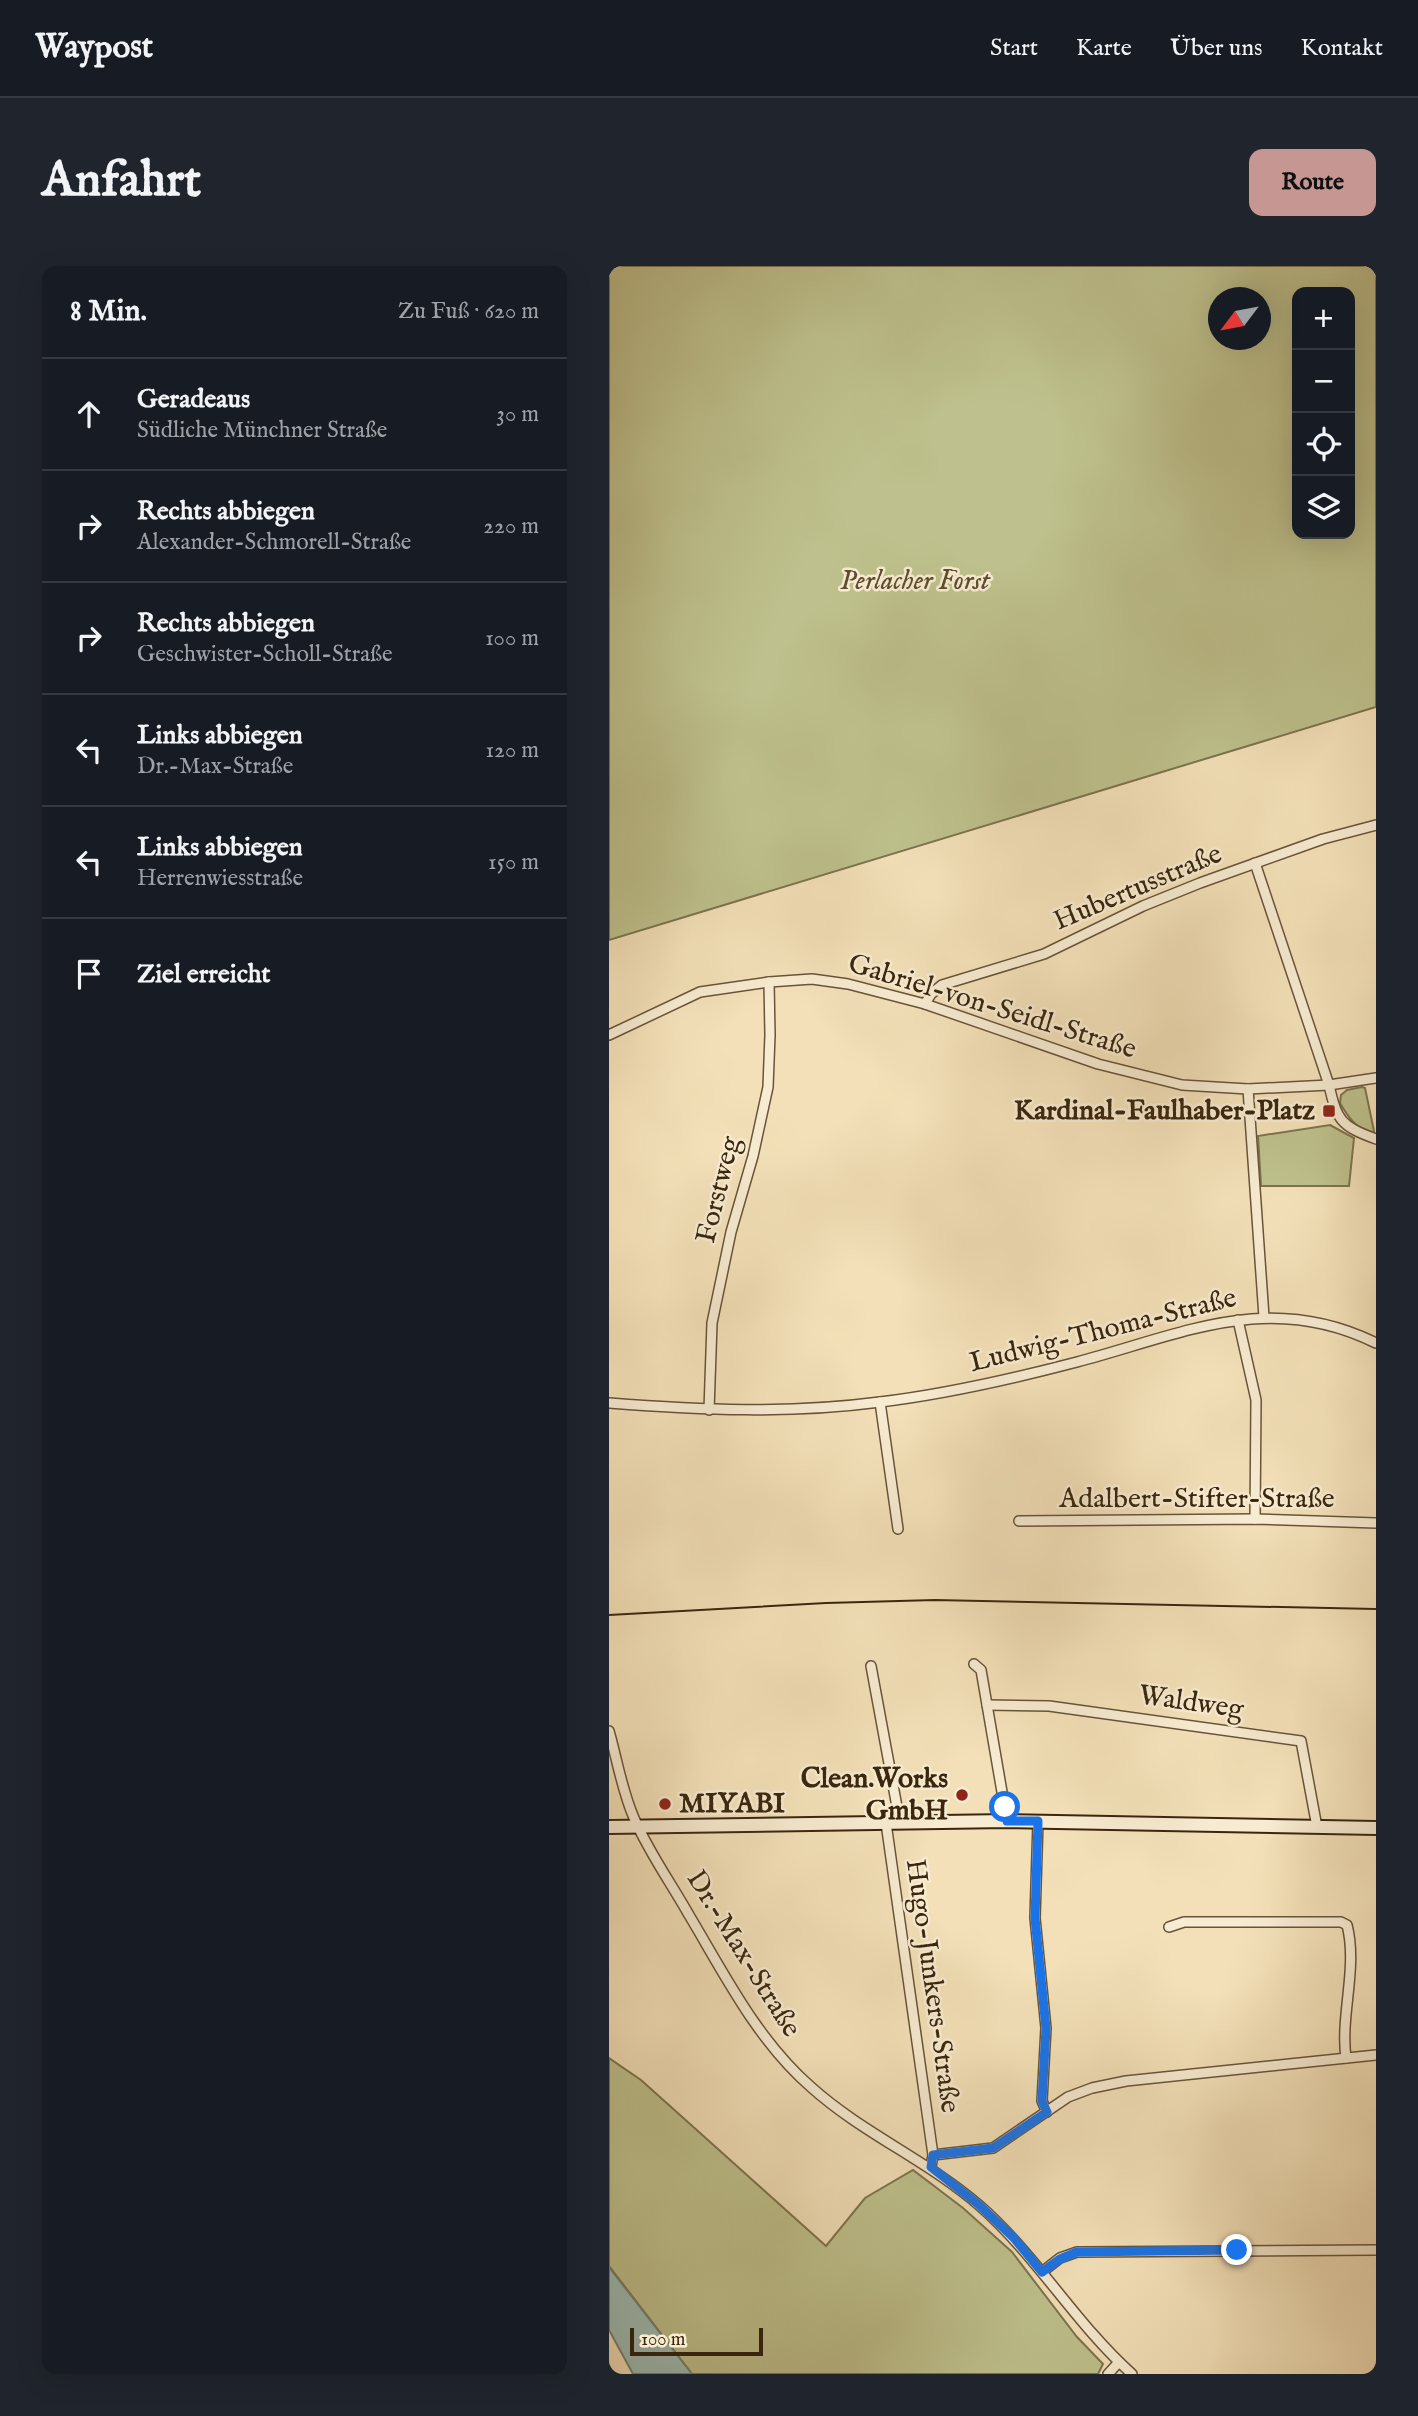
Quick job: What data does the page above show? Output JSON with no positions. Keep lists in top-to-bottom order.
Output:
{
  "streets": {
    "street": [
      "Hubertusstraße",
      "Gabriel-von-Seidl-Straße",
      "Forstweg",
      "Ludwig-Thoma-Straße",
      "Adalbert-Stifter-Straße",
      "Waldweg",
      "Dr.-Max-Straße",
      "Hugo-Junkers-Straße"
    ]
  },
  "crossings": [
    ["Hubertusstraße", "Gabriel-von-Seidl-Straße"],
    ["Gabriel-von-Seidl-Straße", "Forstweg"],
    ["Forstweg", "Ludwig-Thoma-Straße"],
    ["Dr.-Max-Straße", "Hugo-Junkers-Straße"]
  ],
  "parks": ["Perlacher Forst"],
  "places": {
    "transit": ["Kardinal-Faulhaber-Platz"],
    "other": ["Clean.Works GmbH", "MIYABI"]
  },
  "scale_bar": "100 m",
  "north": "bottom left",
  "page": {
    "header": "Waypost",
    "nav": [
      "Start",
      "Karte",
      "Über uns",
      "Kontakt"
    ],
    "buttons": "Route",
    "title": "Anfahrt",
    "heading": ["8 Min.", "Zu Fuß · 620 m"],
    "map_buttons": ["+", "−"],
    "list": [
      ["Geradeaus", "Südliche Münchner Straße", "30 m"],
      ["Rechts abbiegen", "Alexander-Schmorell-Straße", "220 m"],
      ["Rechts abbiegen", "Geschwister-Scholl-Straße", "100 m"],
      ["Links abbiegen", "Dr.-Max-Straße", "120 m"],
      ["Links abbiegen", "Herrenwiesstraße", "150 m"],
      "Ziel erreicht"
    ],
    "scale": "100 m"
  }
}
